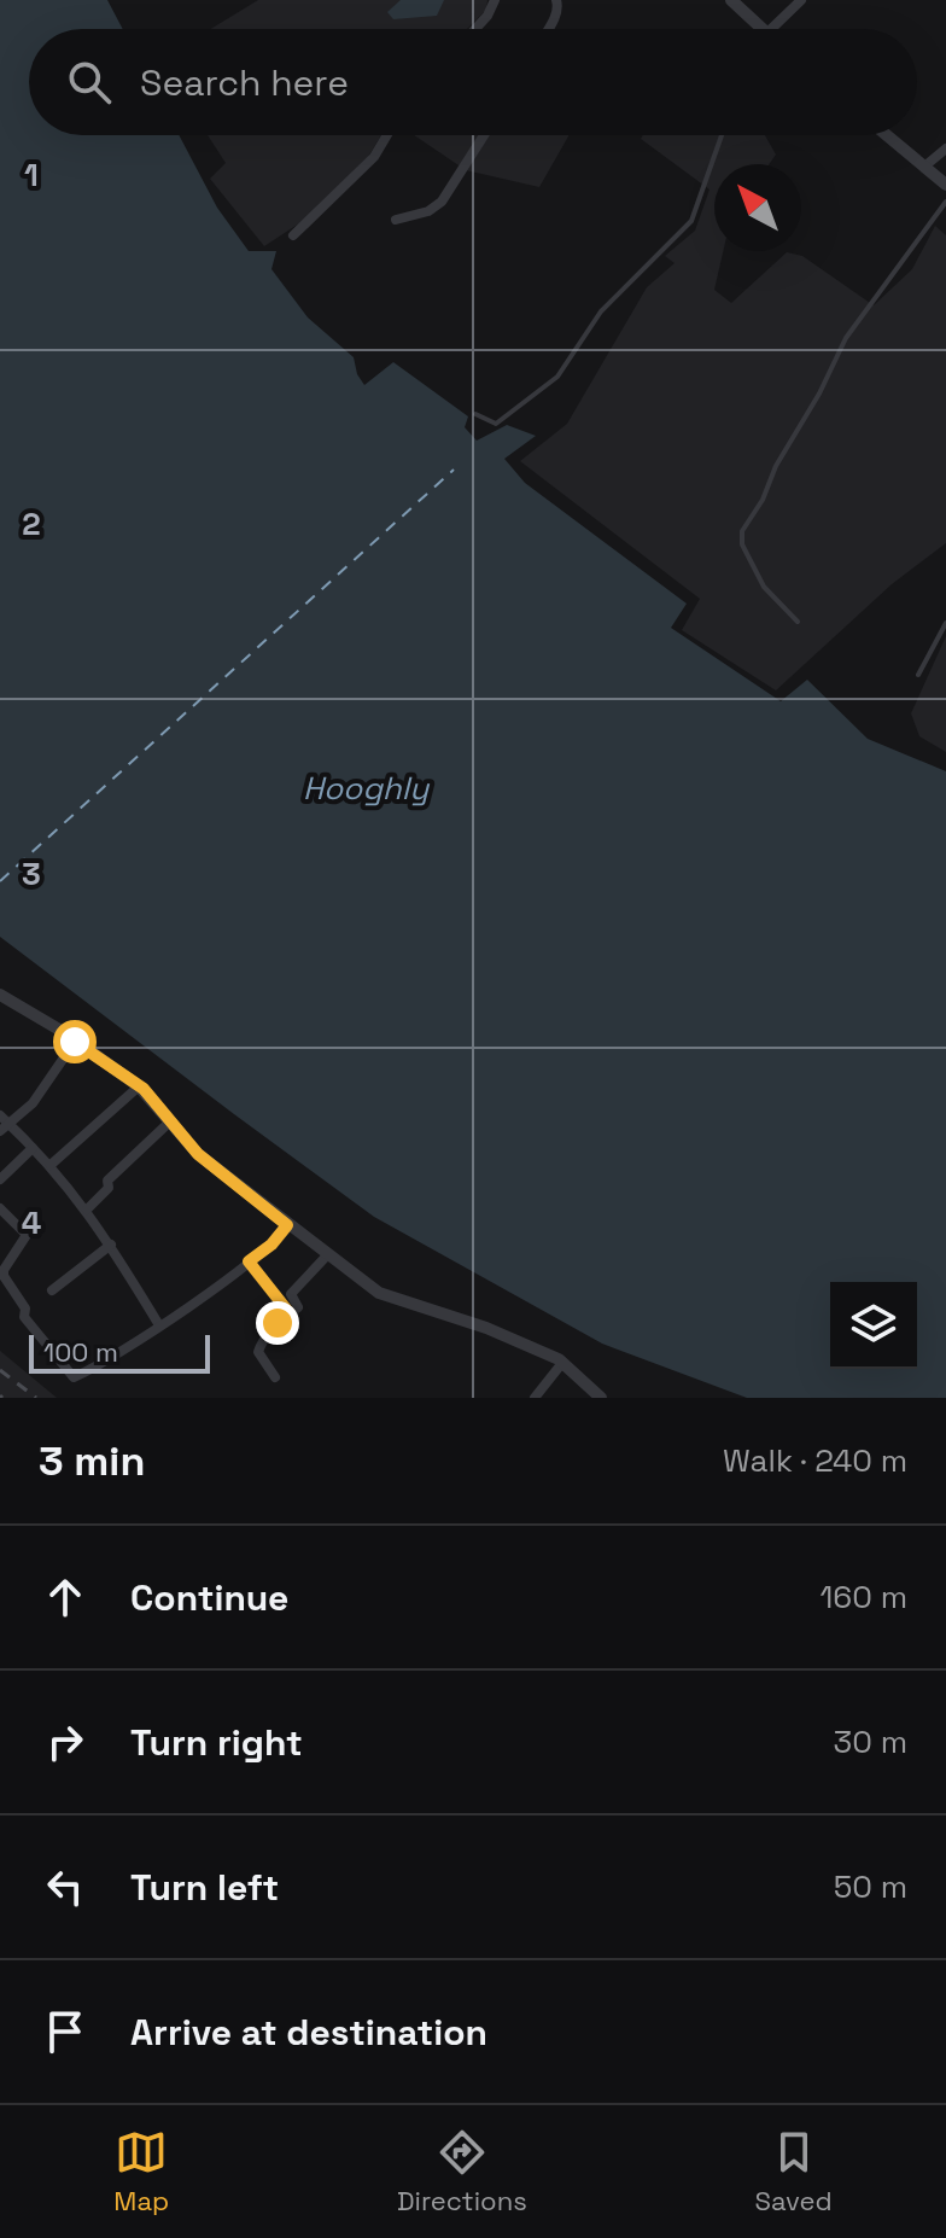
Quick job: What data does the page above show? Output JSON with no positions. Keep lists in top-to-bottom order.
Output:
{
  "water": ["Hooghly"],
  "scale_bar": "100 m",
  "north": "top left",
  "page": {
    "search": "Search here",
    "scale": "100 m",
    "heading": ["3 min", "Walk · 240 m"],
    "list": [
      ["Continue", "160 m"],
      ["Turn right", "30 m"],
      ["Turn left", "50 m"],
      "Arrive at destination"
    ],
    "nav": ["Map", "Directions", "Saved"]
  },
  "grid": {
    "rows": [
      "1",
      "2",
      "3",
      "4"
    ]
  }
}
